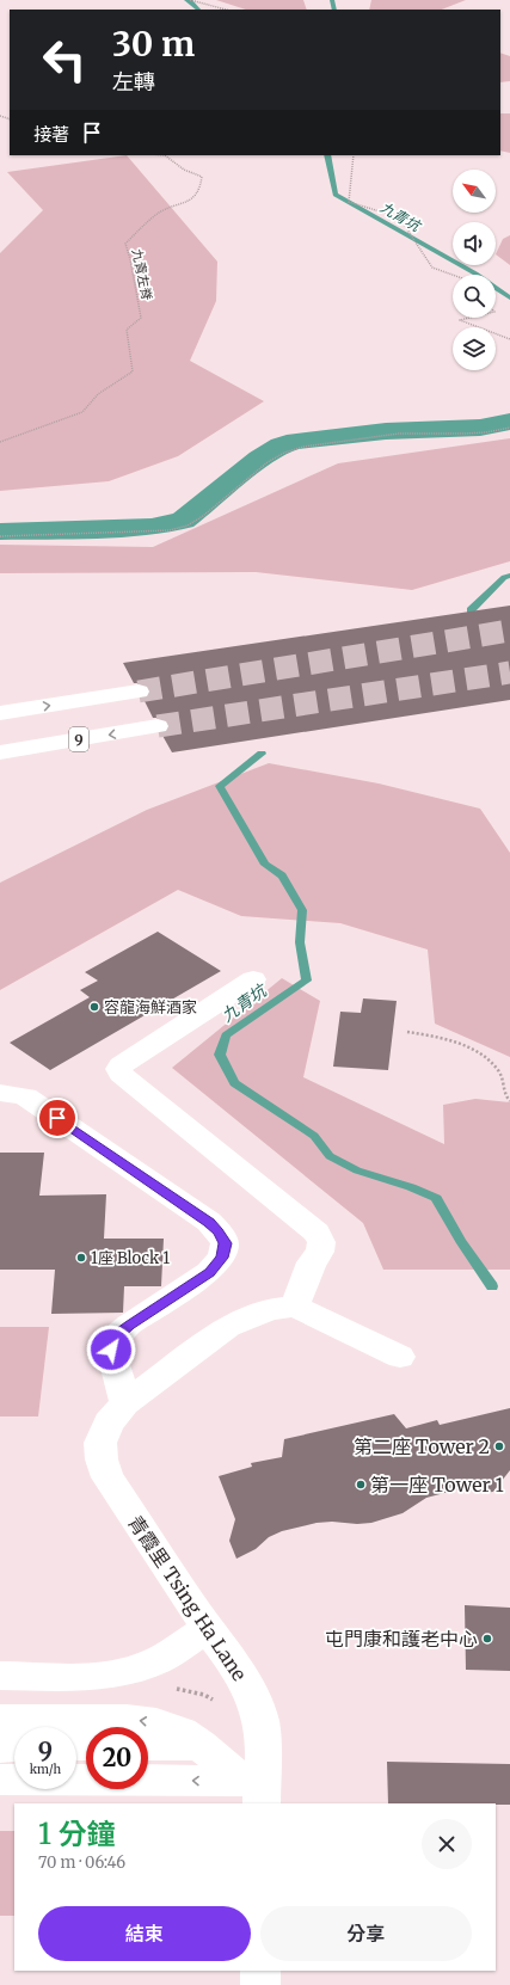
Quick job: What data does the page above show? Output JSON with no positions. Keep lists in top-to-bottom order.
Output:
{
  "streets": {
    "main road": ["9", "青霞里 Tsing Ha Lane"],
    "path": ["九青左脊"]
  },
  "water": ["九青坑"],
  "places": [
    "容龍海鮮酒家",
    "1座 Block 1",
    "第二座 Tower 2",
    "第一座 Tower 1",
    "屯門康和護老中心"
  ],
  "north": "top left",
  "page": {
    "turn": ["30 m", "左轉"],
    "then": "接著",
    "speed": "9 km/h",
    "limit": "20",
    "heading": ["1 分鐘", "70 m · 06:46"],
    "buttons": ["結束", "分享"]
  }
}
